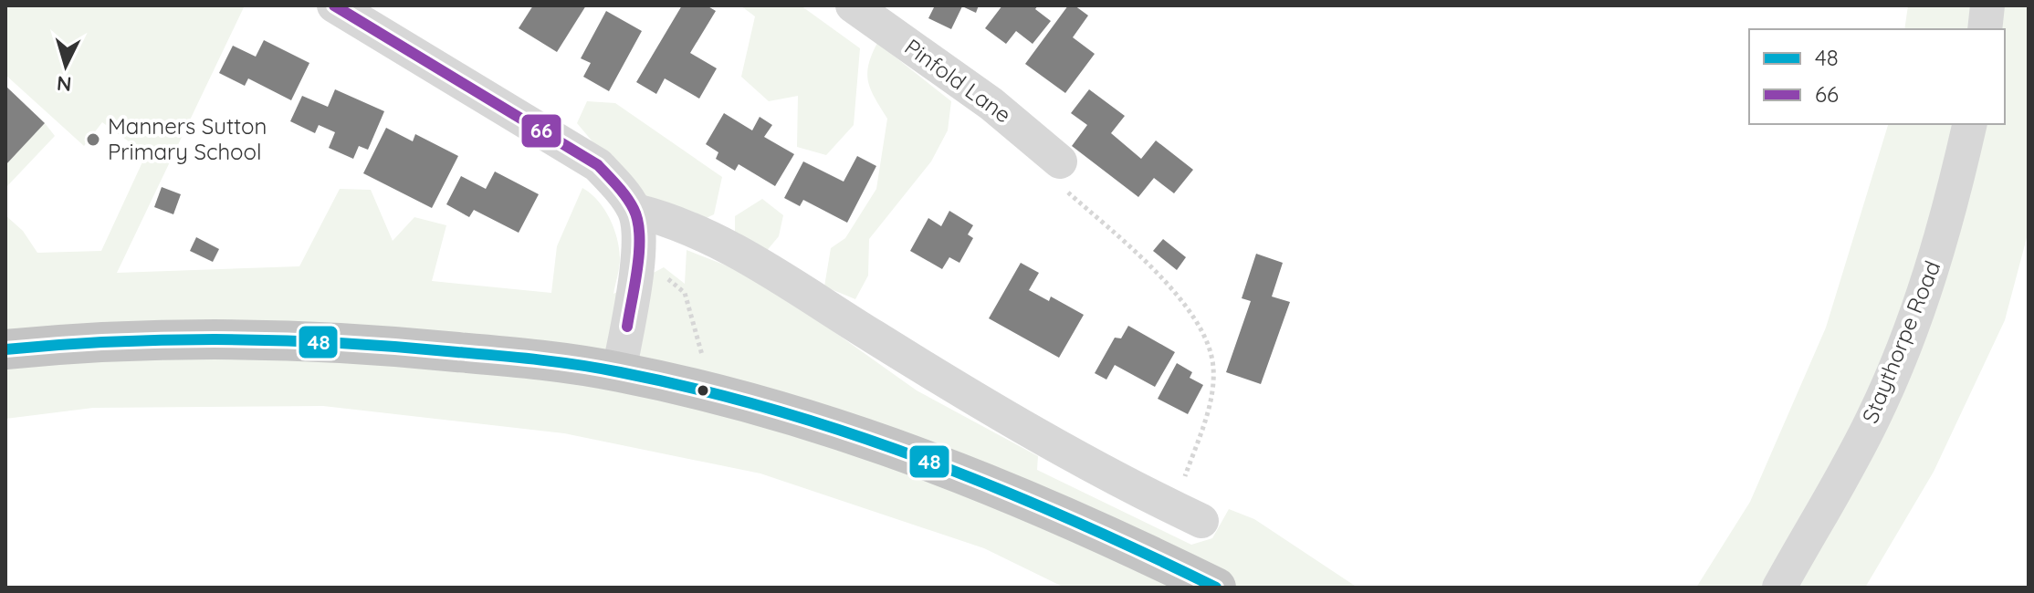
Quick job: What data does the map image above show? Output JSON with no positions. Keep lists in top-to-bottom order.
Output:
{
  "streets": {
    "street": ["Pinfold Lane", "Staythorpe Road"]
  },
  "places": ["Manners Sutton Primary School"],
  "lines": ["transit line 66", "transit line 48"],
  "legend": ["48", "66"],
  "north": "bottom"
}
